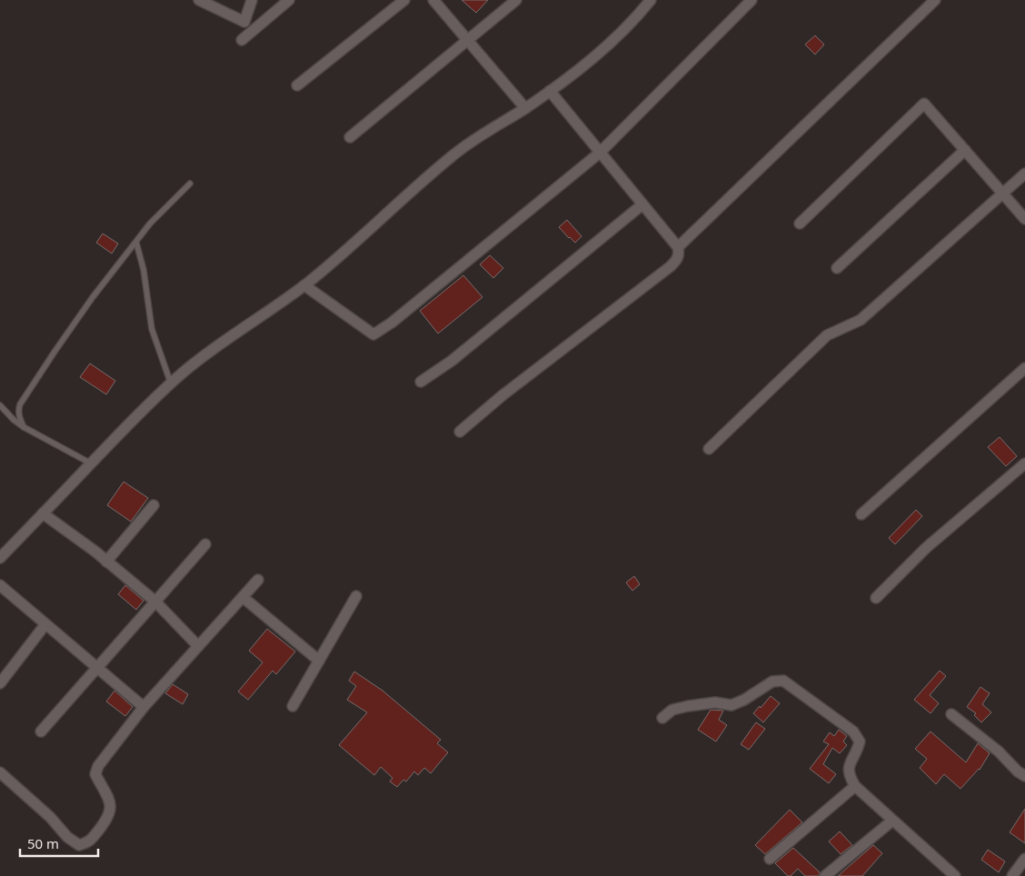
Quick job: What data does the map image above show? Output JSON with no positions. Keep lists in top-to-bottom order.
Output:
{
  "scale_bar": "50 m"
}
